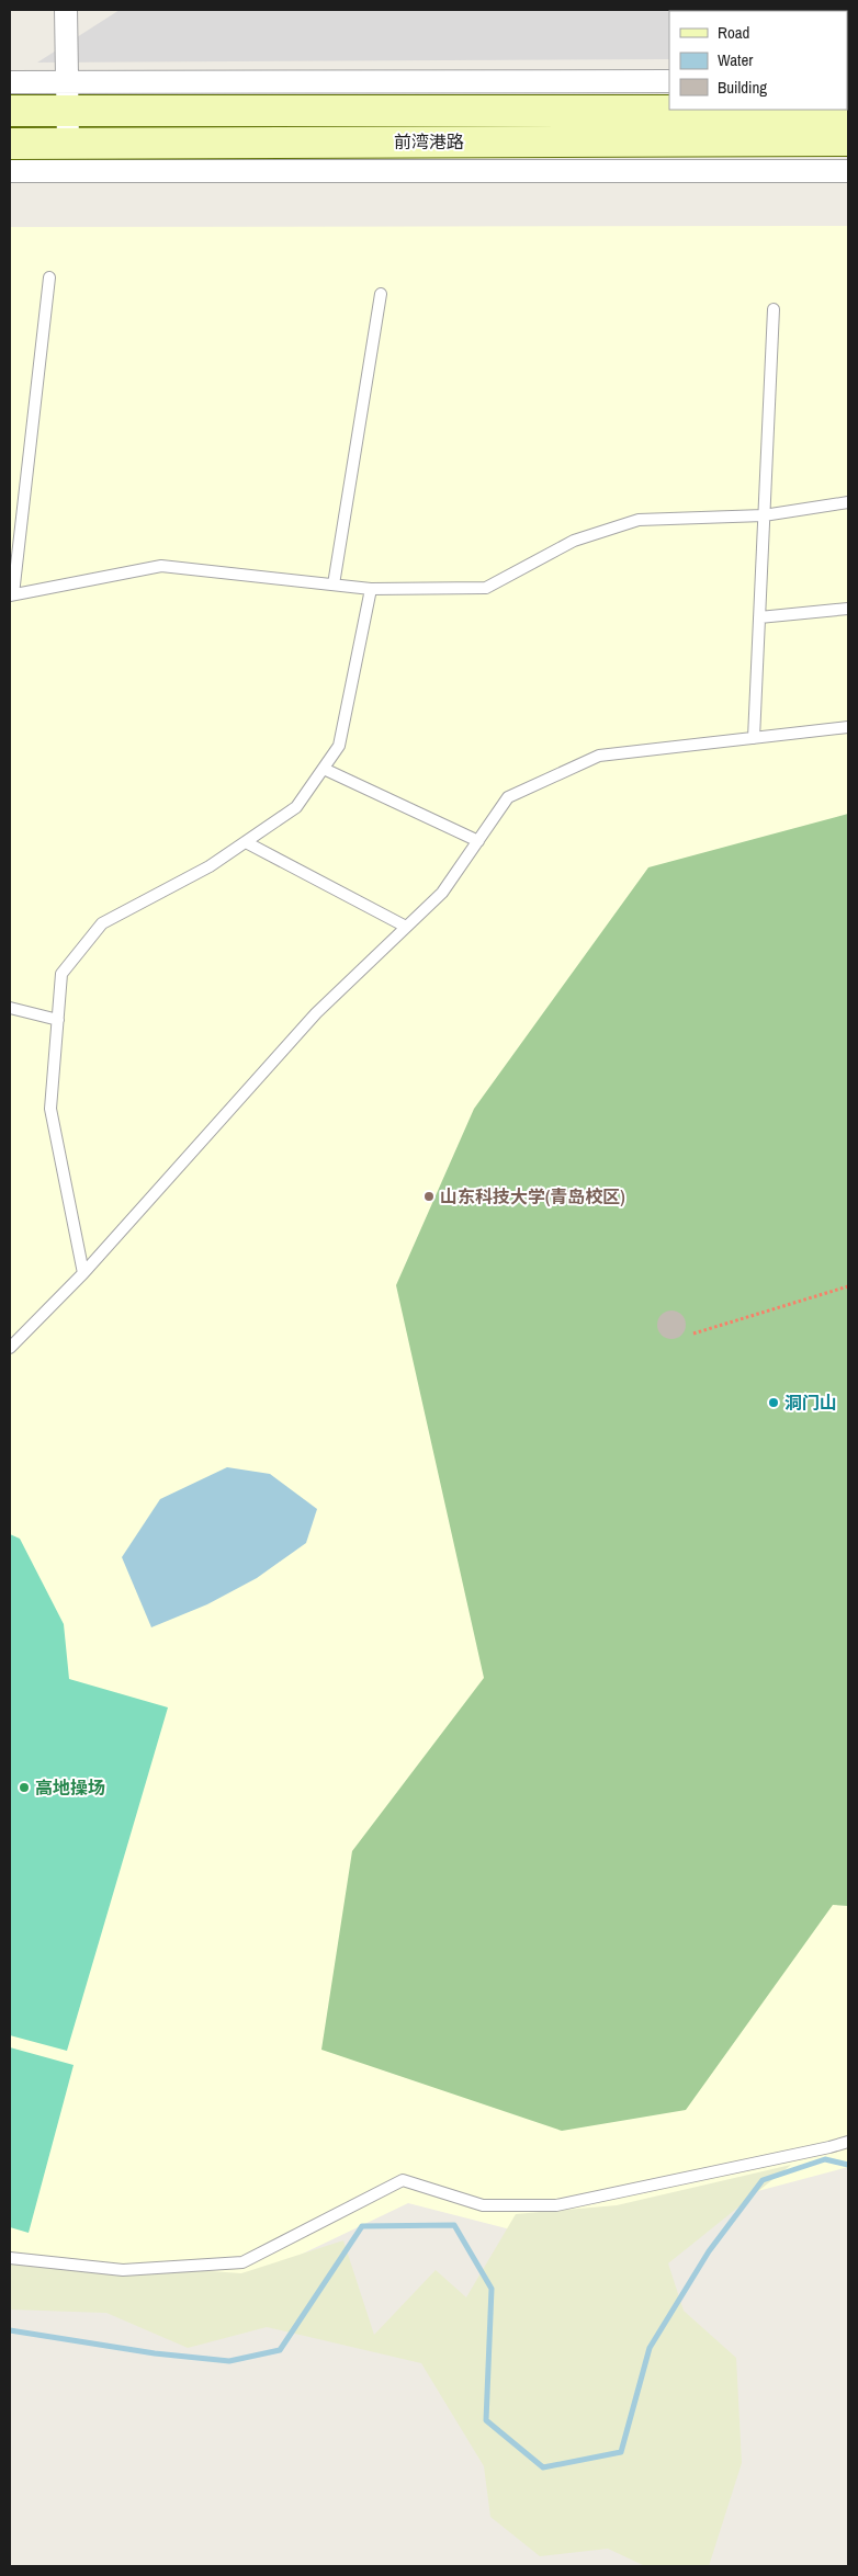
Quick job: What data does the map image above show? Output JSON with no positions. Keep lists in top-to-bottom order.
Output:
{
  "streets": {
    "main road": ["前湾港路"]
  },
  "places": ["山东科技大学(青岛校区)", "洞门山", "高地操场"],
  "legend": ["Road", "Water", "Building"]
}
